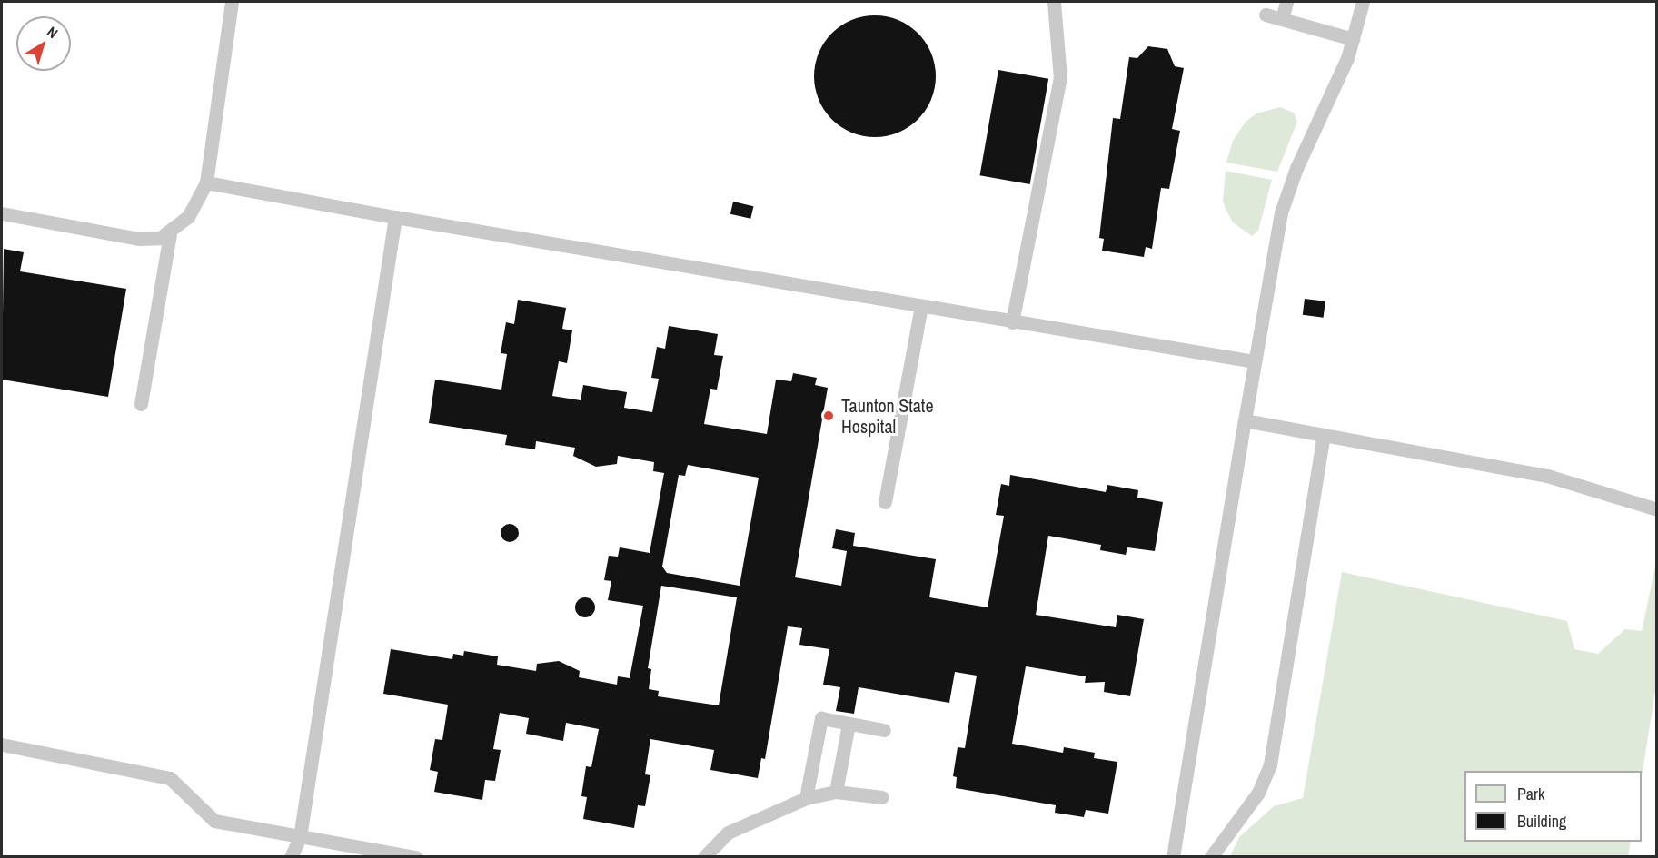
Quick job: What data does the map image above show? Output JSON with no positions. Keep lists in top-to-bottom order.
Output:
{
  "places": ["Taunton State Hospital"],
  "legend": ["Park", "Building"],
  "north": "top right"
}
